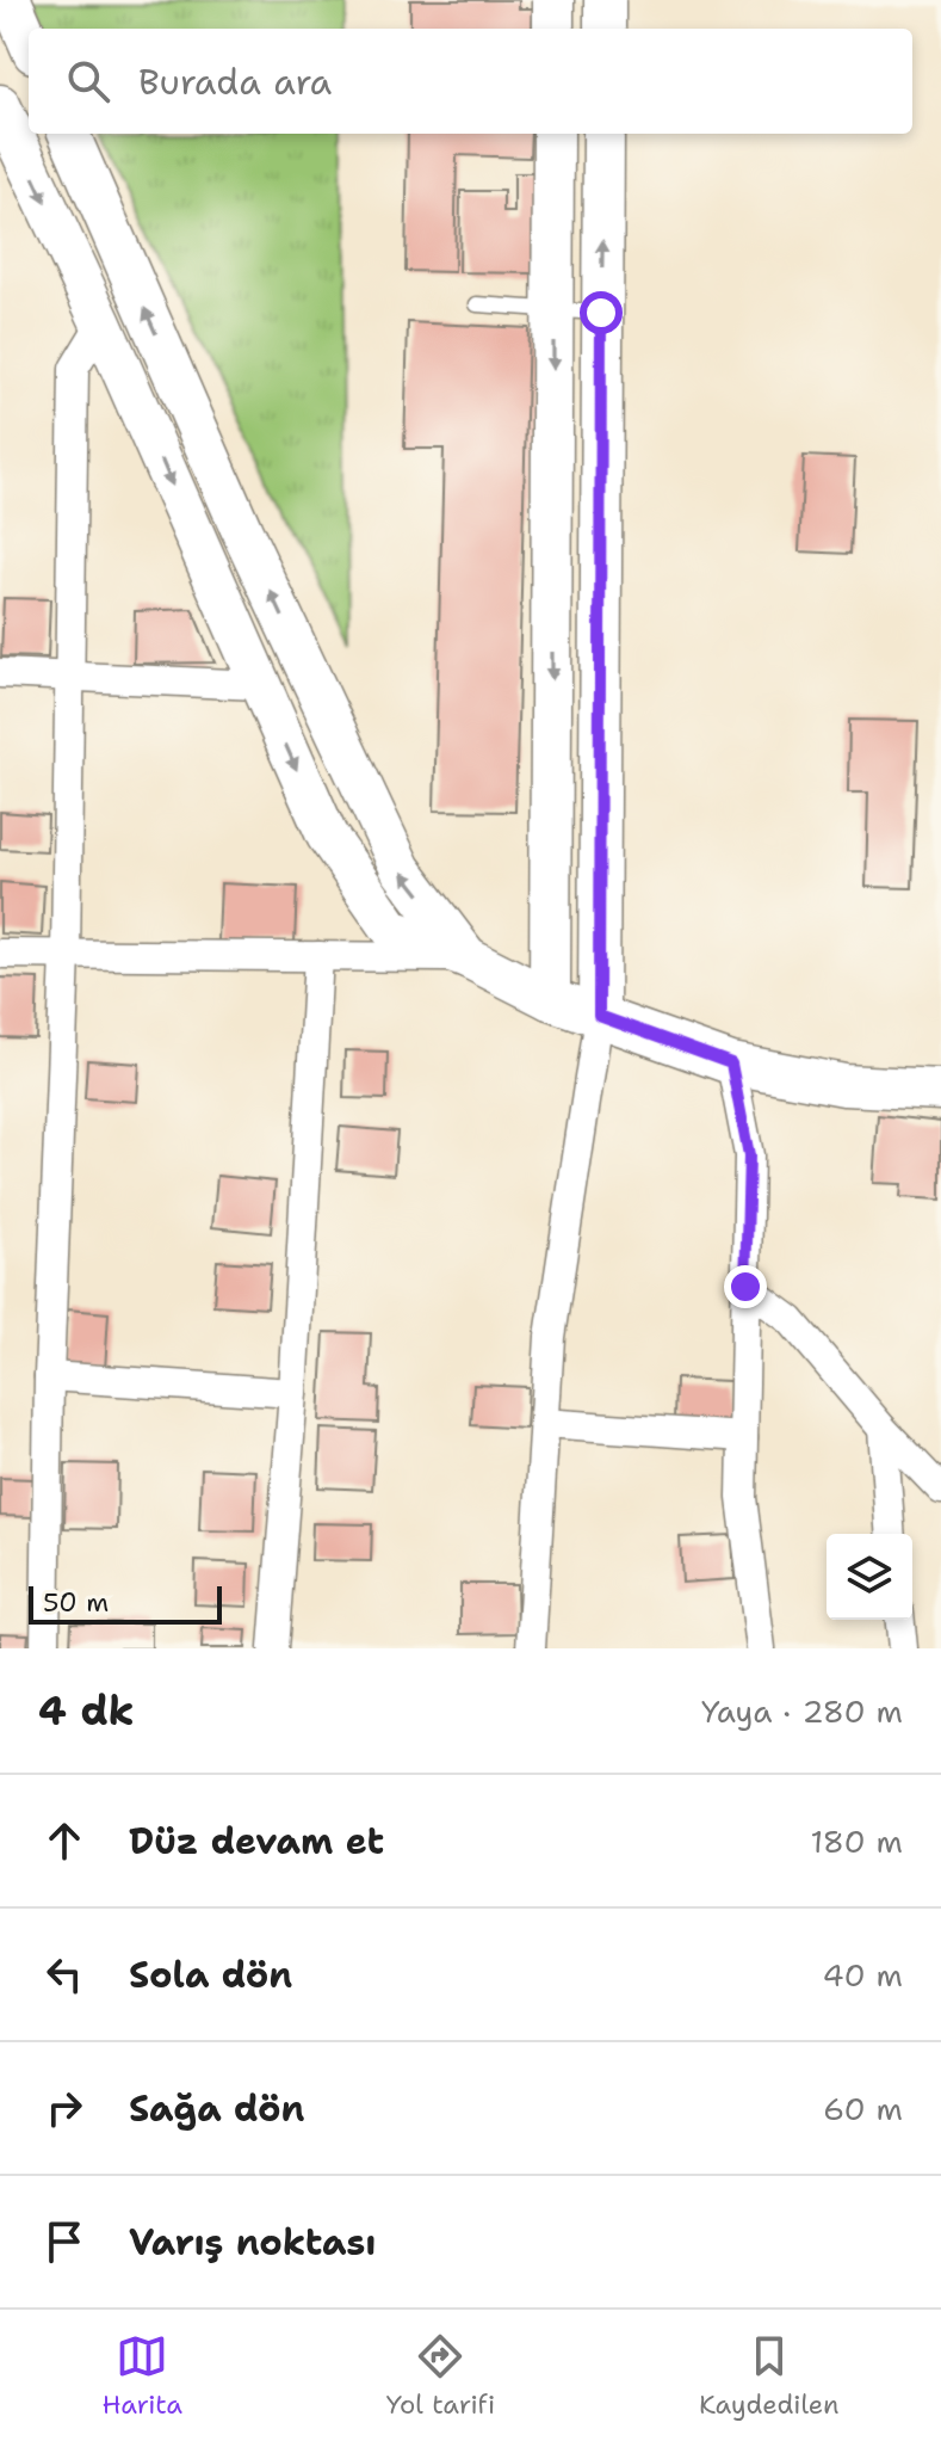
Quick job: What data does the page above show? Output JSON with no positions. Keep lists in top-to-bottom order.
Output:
{
  "scale_bar": "50 m",
  "page": {
    "search": "Burada ara",
    "scale": "50 m",
    "heading": ["4 dk", "Yaya · 280 m"],
    "list": [
      ["Düz devam et", "180 m"],
      ["Sola dön", "40 m"],
      ["Sağa dön", "60 m"],
      "Varış noktası"
    ],
    "nav": ["Harita", "Yol tarifi", "Kaydedilen"]
  }
}
